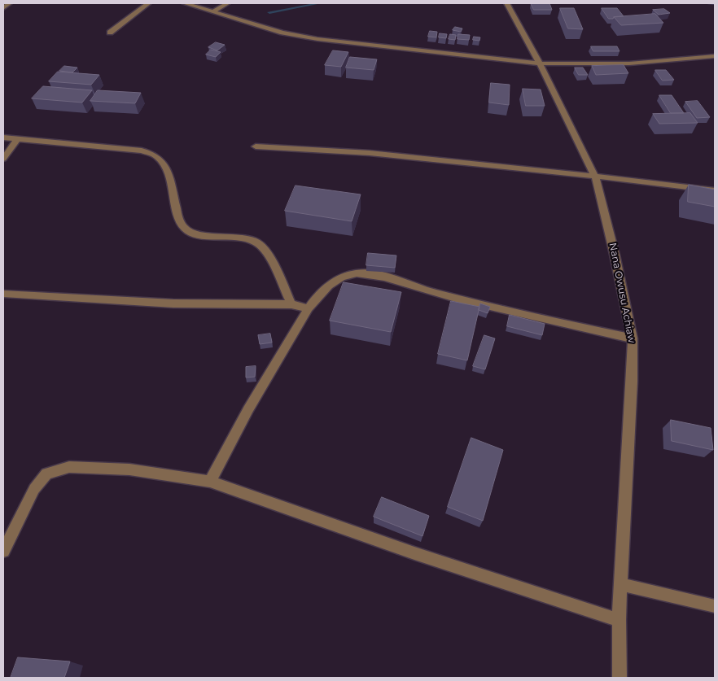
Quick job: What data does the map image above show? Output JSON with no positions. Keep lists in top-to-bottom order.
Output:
{
  "streets": {
    "street": ["Nana Owusu Achiaw"]
  }
}
